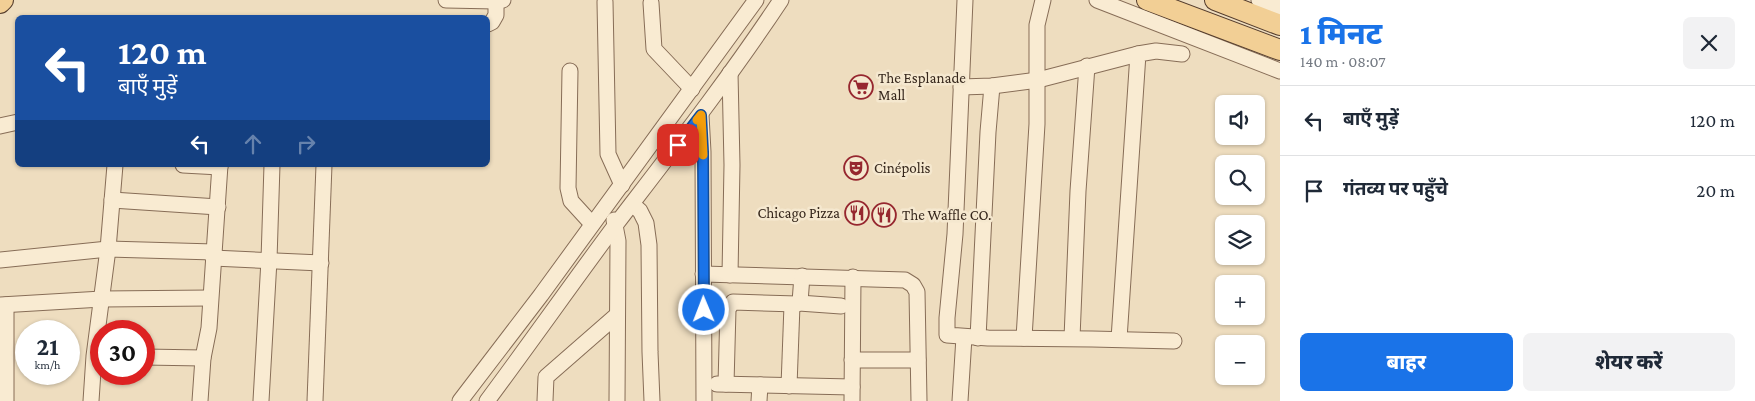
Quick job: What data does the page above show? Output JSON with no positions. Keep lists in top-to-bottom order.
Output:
{
  "places": {
    "supermarket": ["The Esplanade Mall"],
    "theatre": ["Cinépolis"],
    "restaurant": ["Chicago Pizza", "The Waffle CO."]
  },
  "page": {
    "heading": ["1 मिनट", "140 m · 08:07"],
    "turn": ["120 m", "बाएँ मुड़ें"],
    "list": [
      {
        "name": "बाएँ मुड़ें",
        "value": "120 m"
      },
      {
        "name": "गंतव्य पर पहुँचे",
        "value": "20 m"
      }
    ],
    "map_buttons": ["+", "−"],
    "speed": "21 km/h",
    "limit": "30",
    "buttons": ["बाहर", "शेयर करें"]
  }
}
